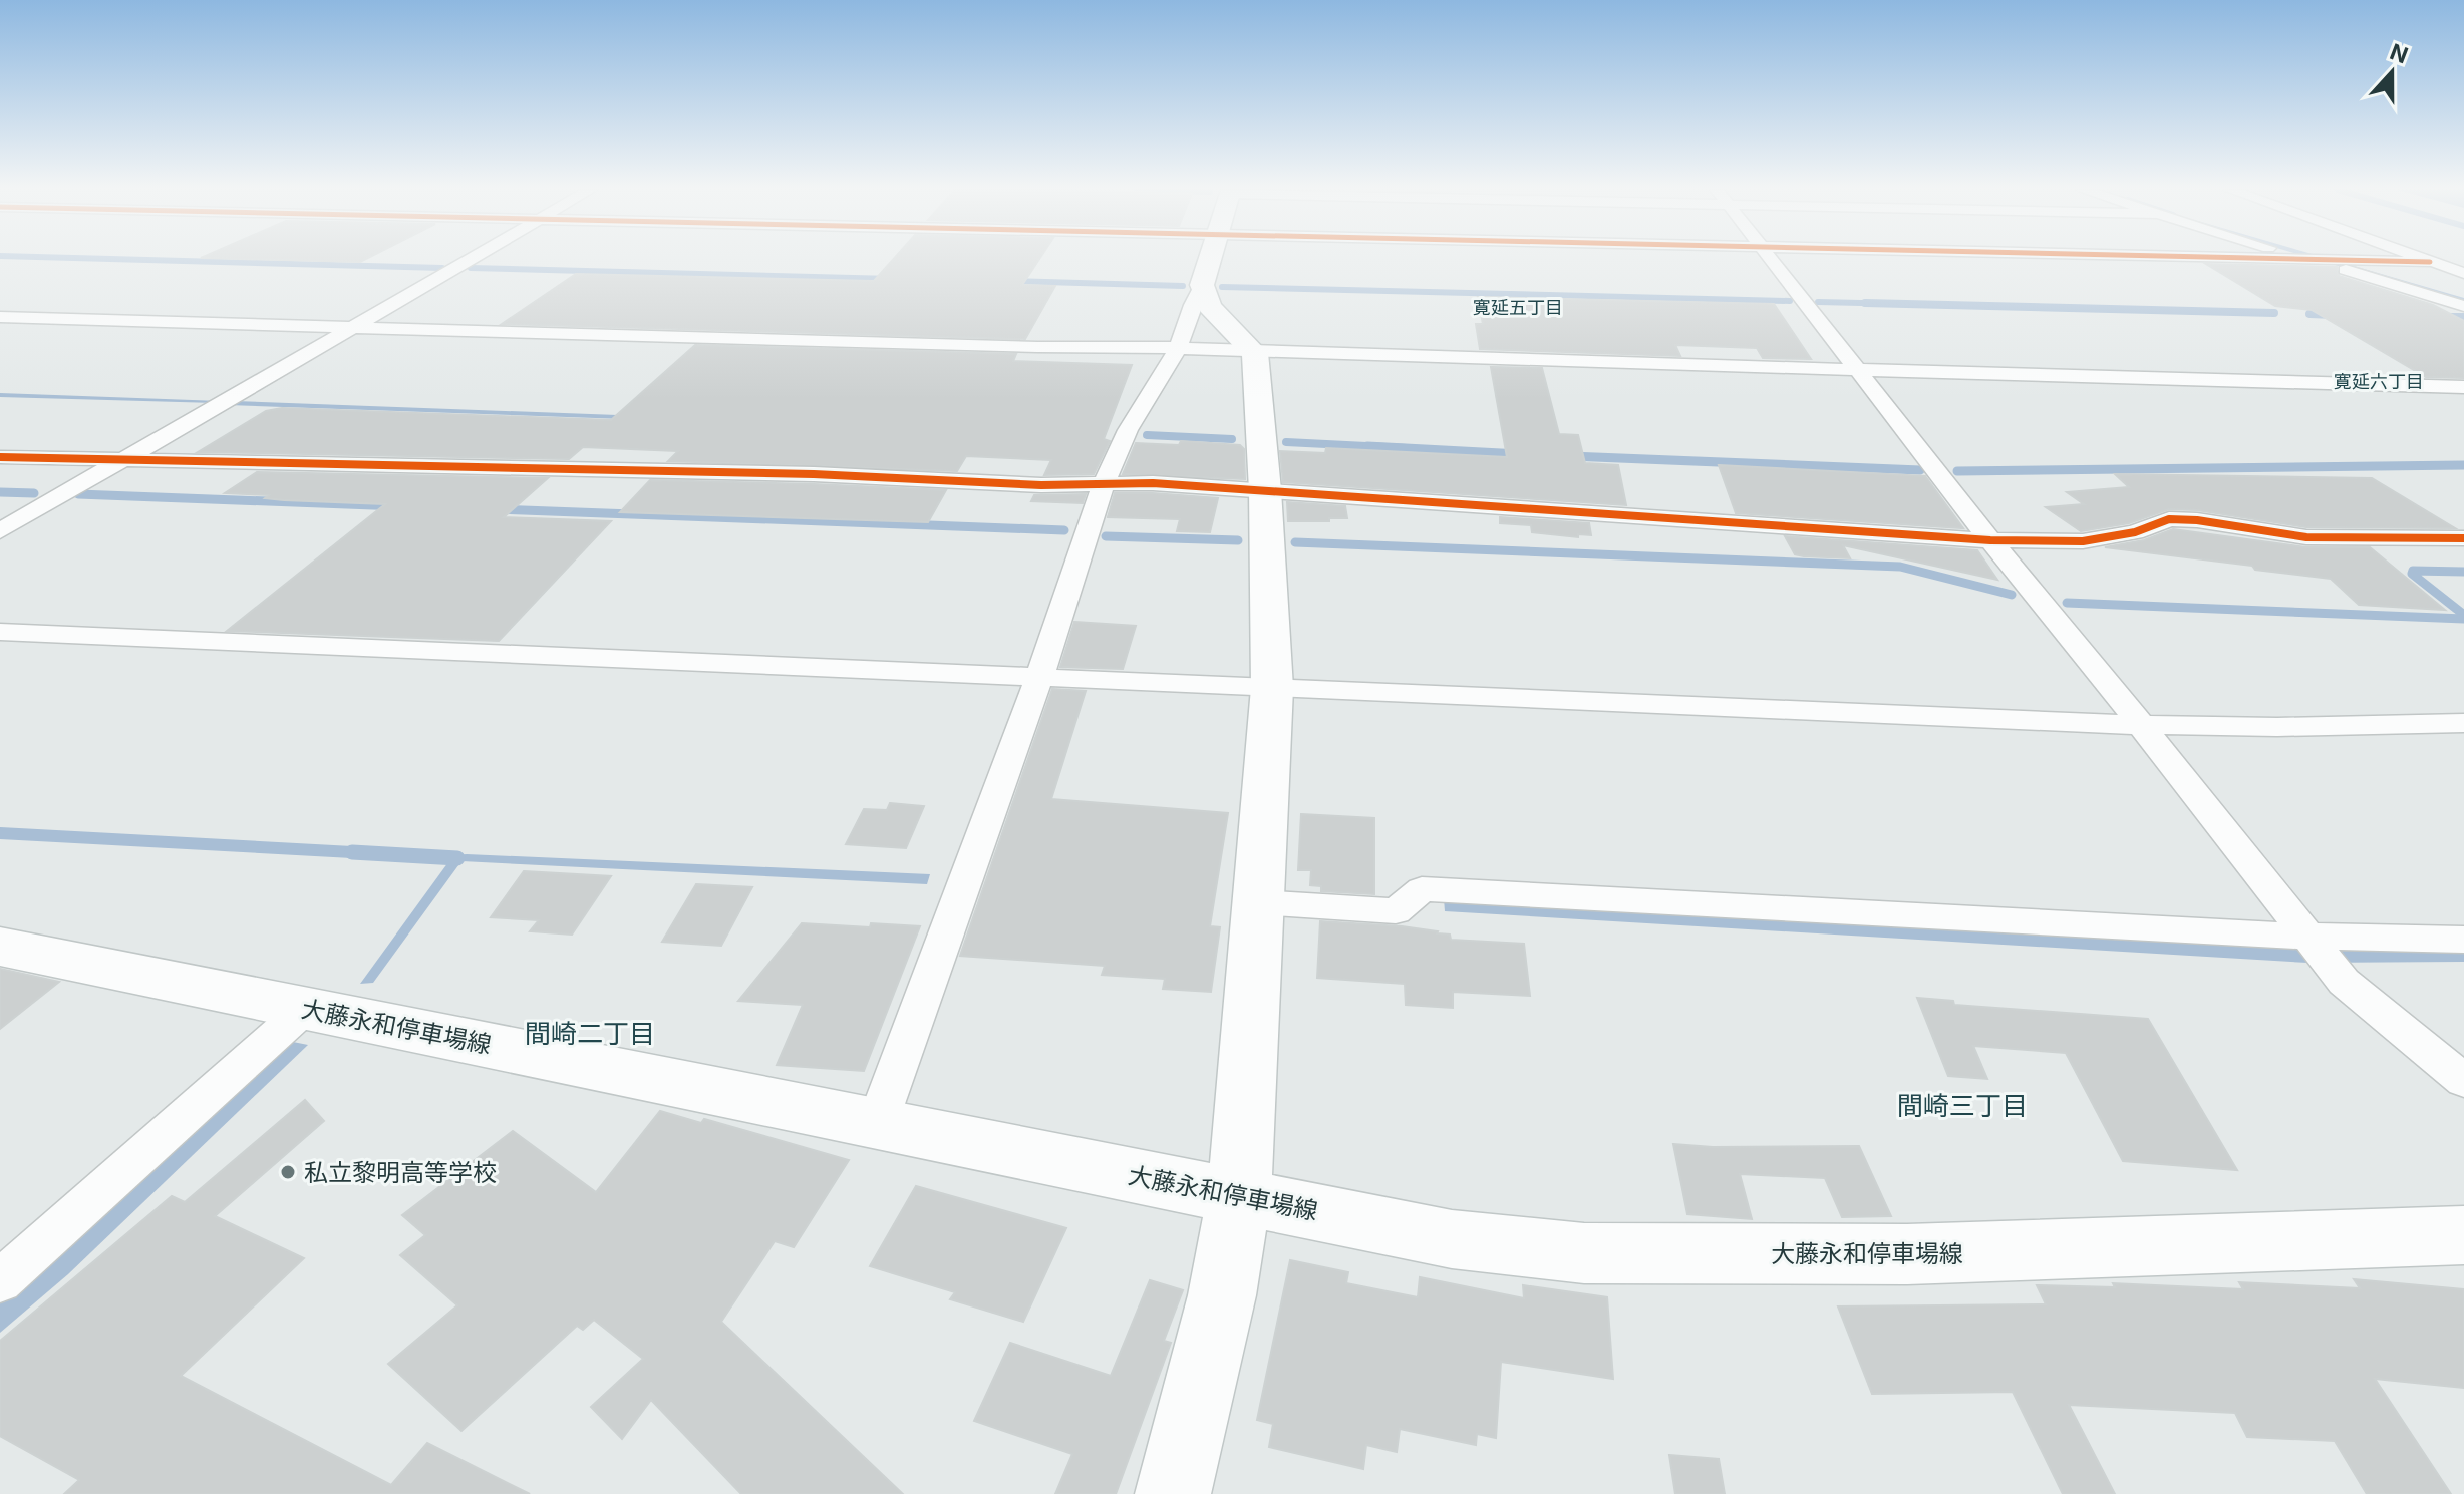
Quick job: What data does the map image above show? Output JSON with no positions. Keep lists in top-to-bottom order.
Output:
{
  "streets": {
    "street": ["大藤永和停車場線"]
  },
  "districts": [
    "寛延五丁目",
    "寛延六丁目",
    "間崎二丁目",
    "間崎三丁目"
  ],
  "places": ["私立黎明高等学校"],
  "north": "top"
}
